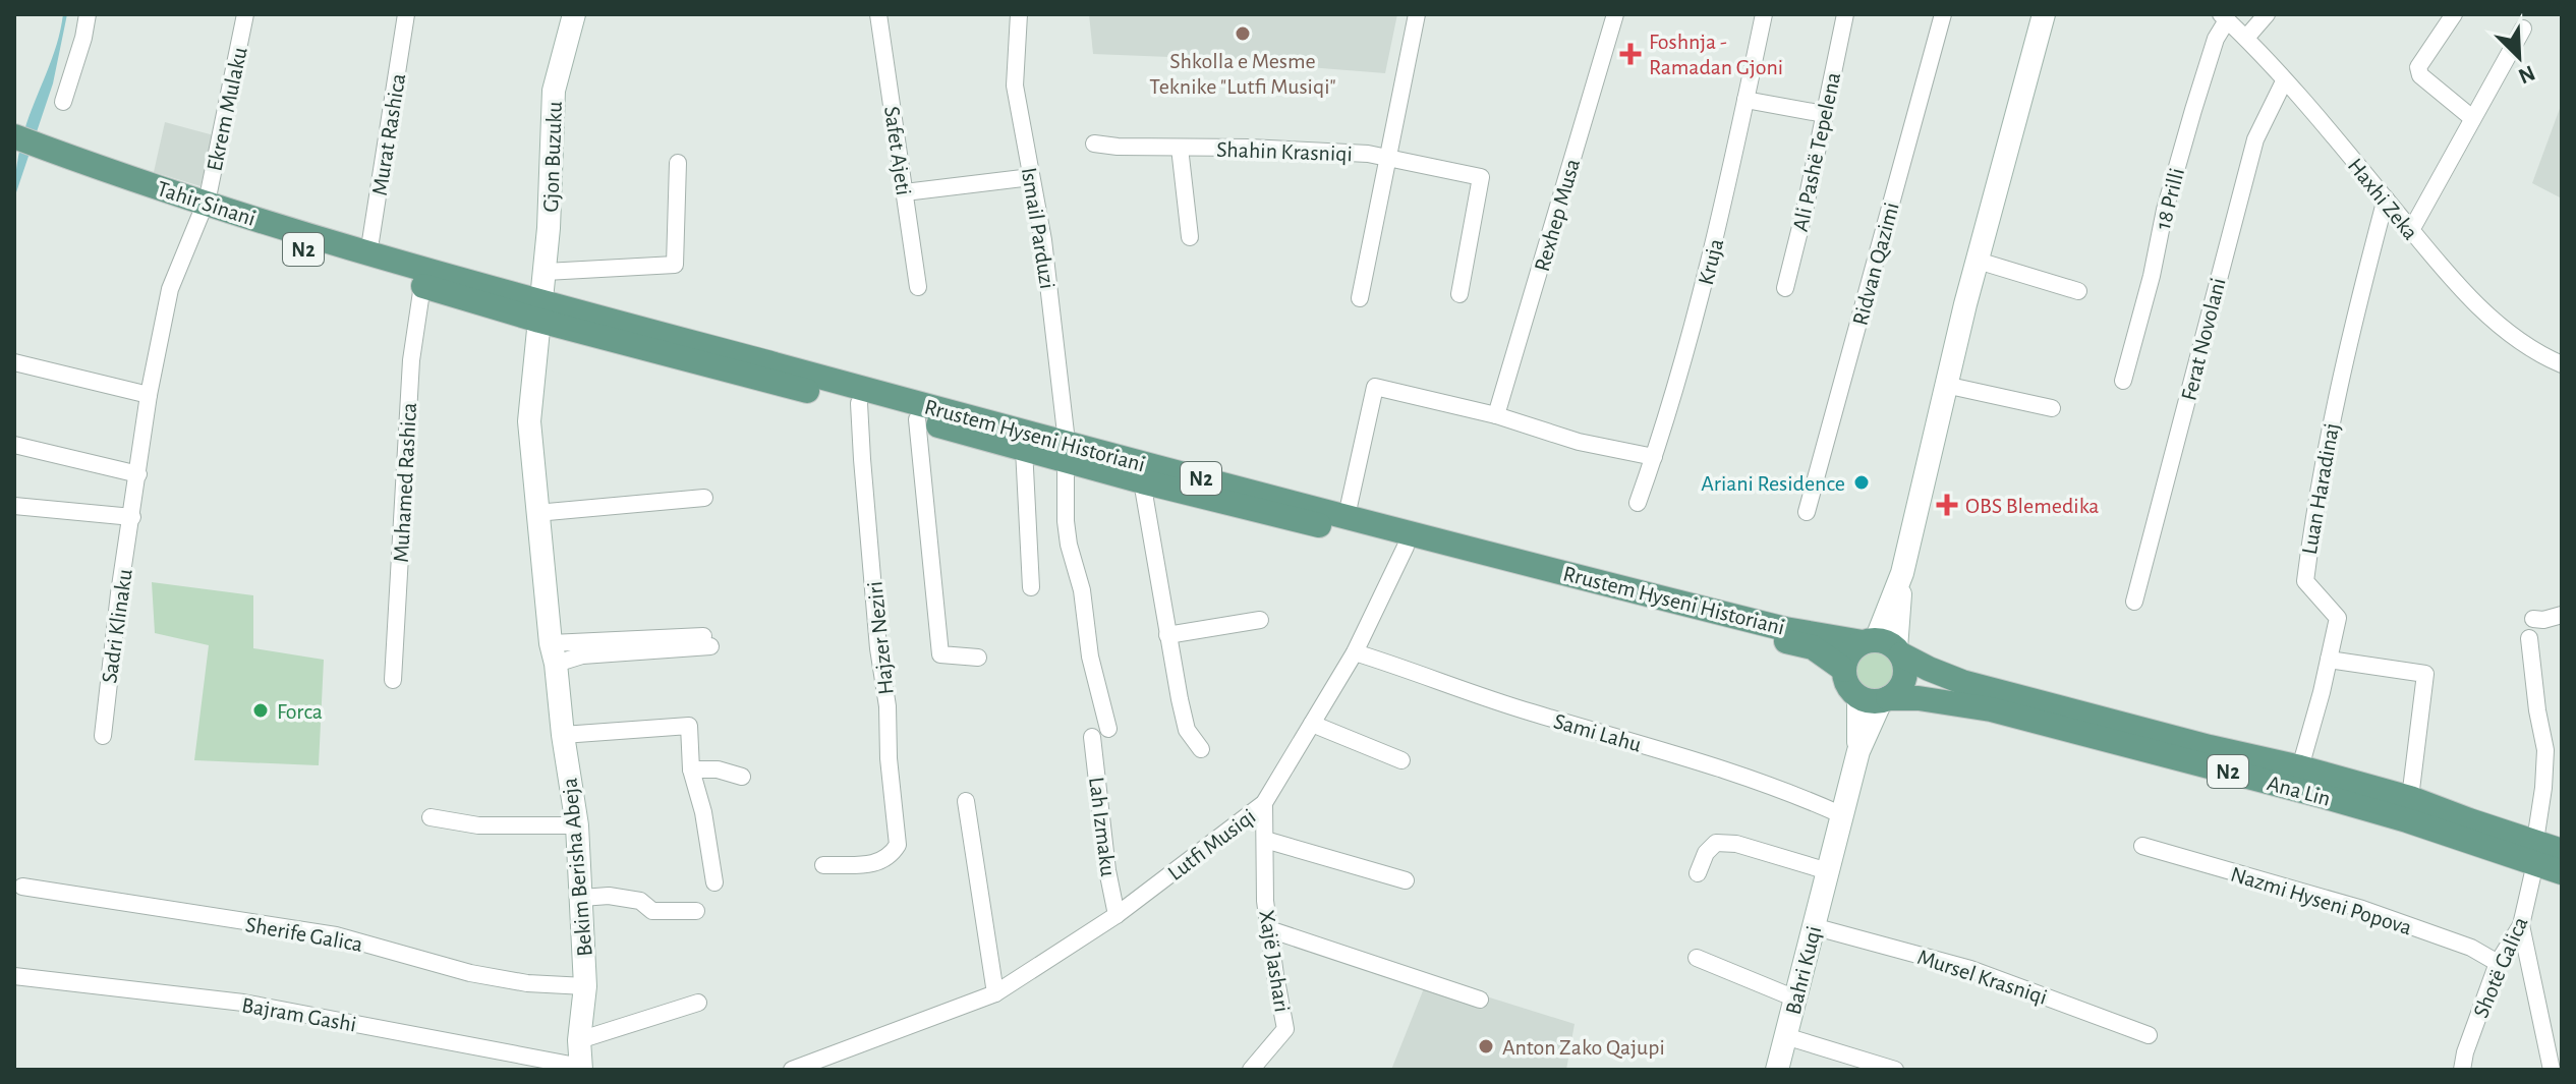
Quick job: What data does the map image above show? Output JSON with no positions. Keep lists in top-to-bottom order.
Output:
{
  "streets": {
    "main road": [
      "Tahir Sinani",
      "N2",
      "Rrustem Hyseni Historiani",
      "Ana Lin"
    ],
    "street": [
      "Ekrem Mulaku",
      "Murat Rashica",
      "Safet Ajeti",
      "Shahin Krasniqi",
      "Ali Pashë Tepelena",
      "Gjon Buzuku",
      "18 Prilli",
      "Haxhi Zeka",
      "Rexhep Musa",
      "Ismail Parduzi",
      "Kruja",
      "Ridvan Qazimi",
      "Ferat Novolani",
      "Muhamed Rashica",
      "Luan Haradinaj",
      "Sadri Klinaku",
      "Hajzer Neziri",
      "Sami Lahu",
      "Lah Izmaku",
      "Lutfi Musiqi",
      "Bekim Berisha Abeja",
      "Nazmi Hyseni Popova",
      "Sherife Galica",
      "Xajë Jashari",
      "Shotë Galica",
      "Bahri Kuqi",
      "Mursel Krasniqi",
      "Bajram Gashi"
    ]
  },
  "crossings": [
    ["Ekrem Mulaku", "Tahir Sinani"],
    ["Ekrem Mulaku", "Sadri Klinaku"],
    ["Murat Rashica", "Tahir Sinani"],
    ["Gjon Buzuku", "Tahir Sinani"],
    ["Gjon Buzuku", "Rrustem Hyseni Historiani"],
    ["Gjon Buzuku", "Bekim Berisha Abeja"],
    ["18 Prilli", "Haxhi Zeka"],
    ["Haxhi Zeka", "Ferat Novolani"],
    ["Haxhi Zeka", "Luan Haradinaj"],
    ["Tahir Sinani", "Rrustem Hyseni Historiani"],
    ["Tahir Sinani", "Muhamed Rashica"],
    ["Tahir Sinani", "Sadri Klinaku"],
    ["Tahir Sinani", "Bekim Berisha Abeja"],
    ["Ismail Parduzi", "Rrustem Hyseni Historiani"],
    ["Rrustem Hyseni Historiani", "Hajzer Neziri"],
    ["Rrustem Hyseni Historiani", "Ana Lin"],
    ["Rrustem Hyseni Historiani", "Lutfi Musiqi"],
    ["Rrustem Hyseni Historiani", "Bekim Berisha Abeja"],
    ["Rrustem Hyseni Historiani", "Bahri Kuqi"],
    ["Luan Haradinaj", "Ana Lin"],
    ["Sami Lahu", "Lutfi Musiqi"],
    ["Sami Lahu", "Bahri Kuqi"],
    ["Ana Lin", "Shotë Galica"],
    ["Ana Lin", "Bahri Kuqi"],
    ["Lah Izmaku", "Lutfi Musiqi"],
    ["Lutfi Musiqi", "Xajë Jashari"],
    ["Bekim Berisha Abeja", "Sherife Galica"],
    ["Bekim Berisha Abeja", "Bajram Gashi"],
    ["Nazmi Hyseni Popova", "Shotë Galica"],
    ["Bahri Kuqi", "Mursel Krasniqi"]
  ],
  "places": {
    "other": [
      "Shkolla e Mesme Teknike \"Lutfi Musiqi\"",
      "Ariani Residence",
      "Forca",
      "Anton Zako Qajupi"
    ],
    "health": ["Foshnja - Ramadan Gjoni", "OBS Blemedika"]
  },
  "north": "bottom right"
}
